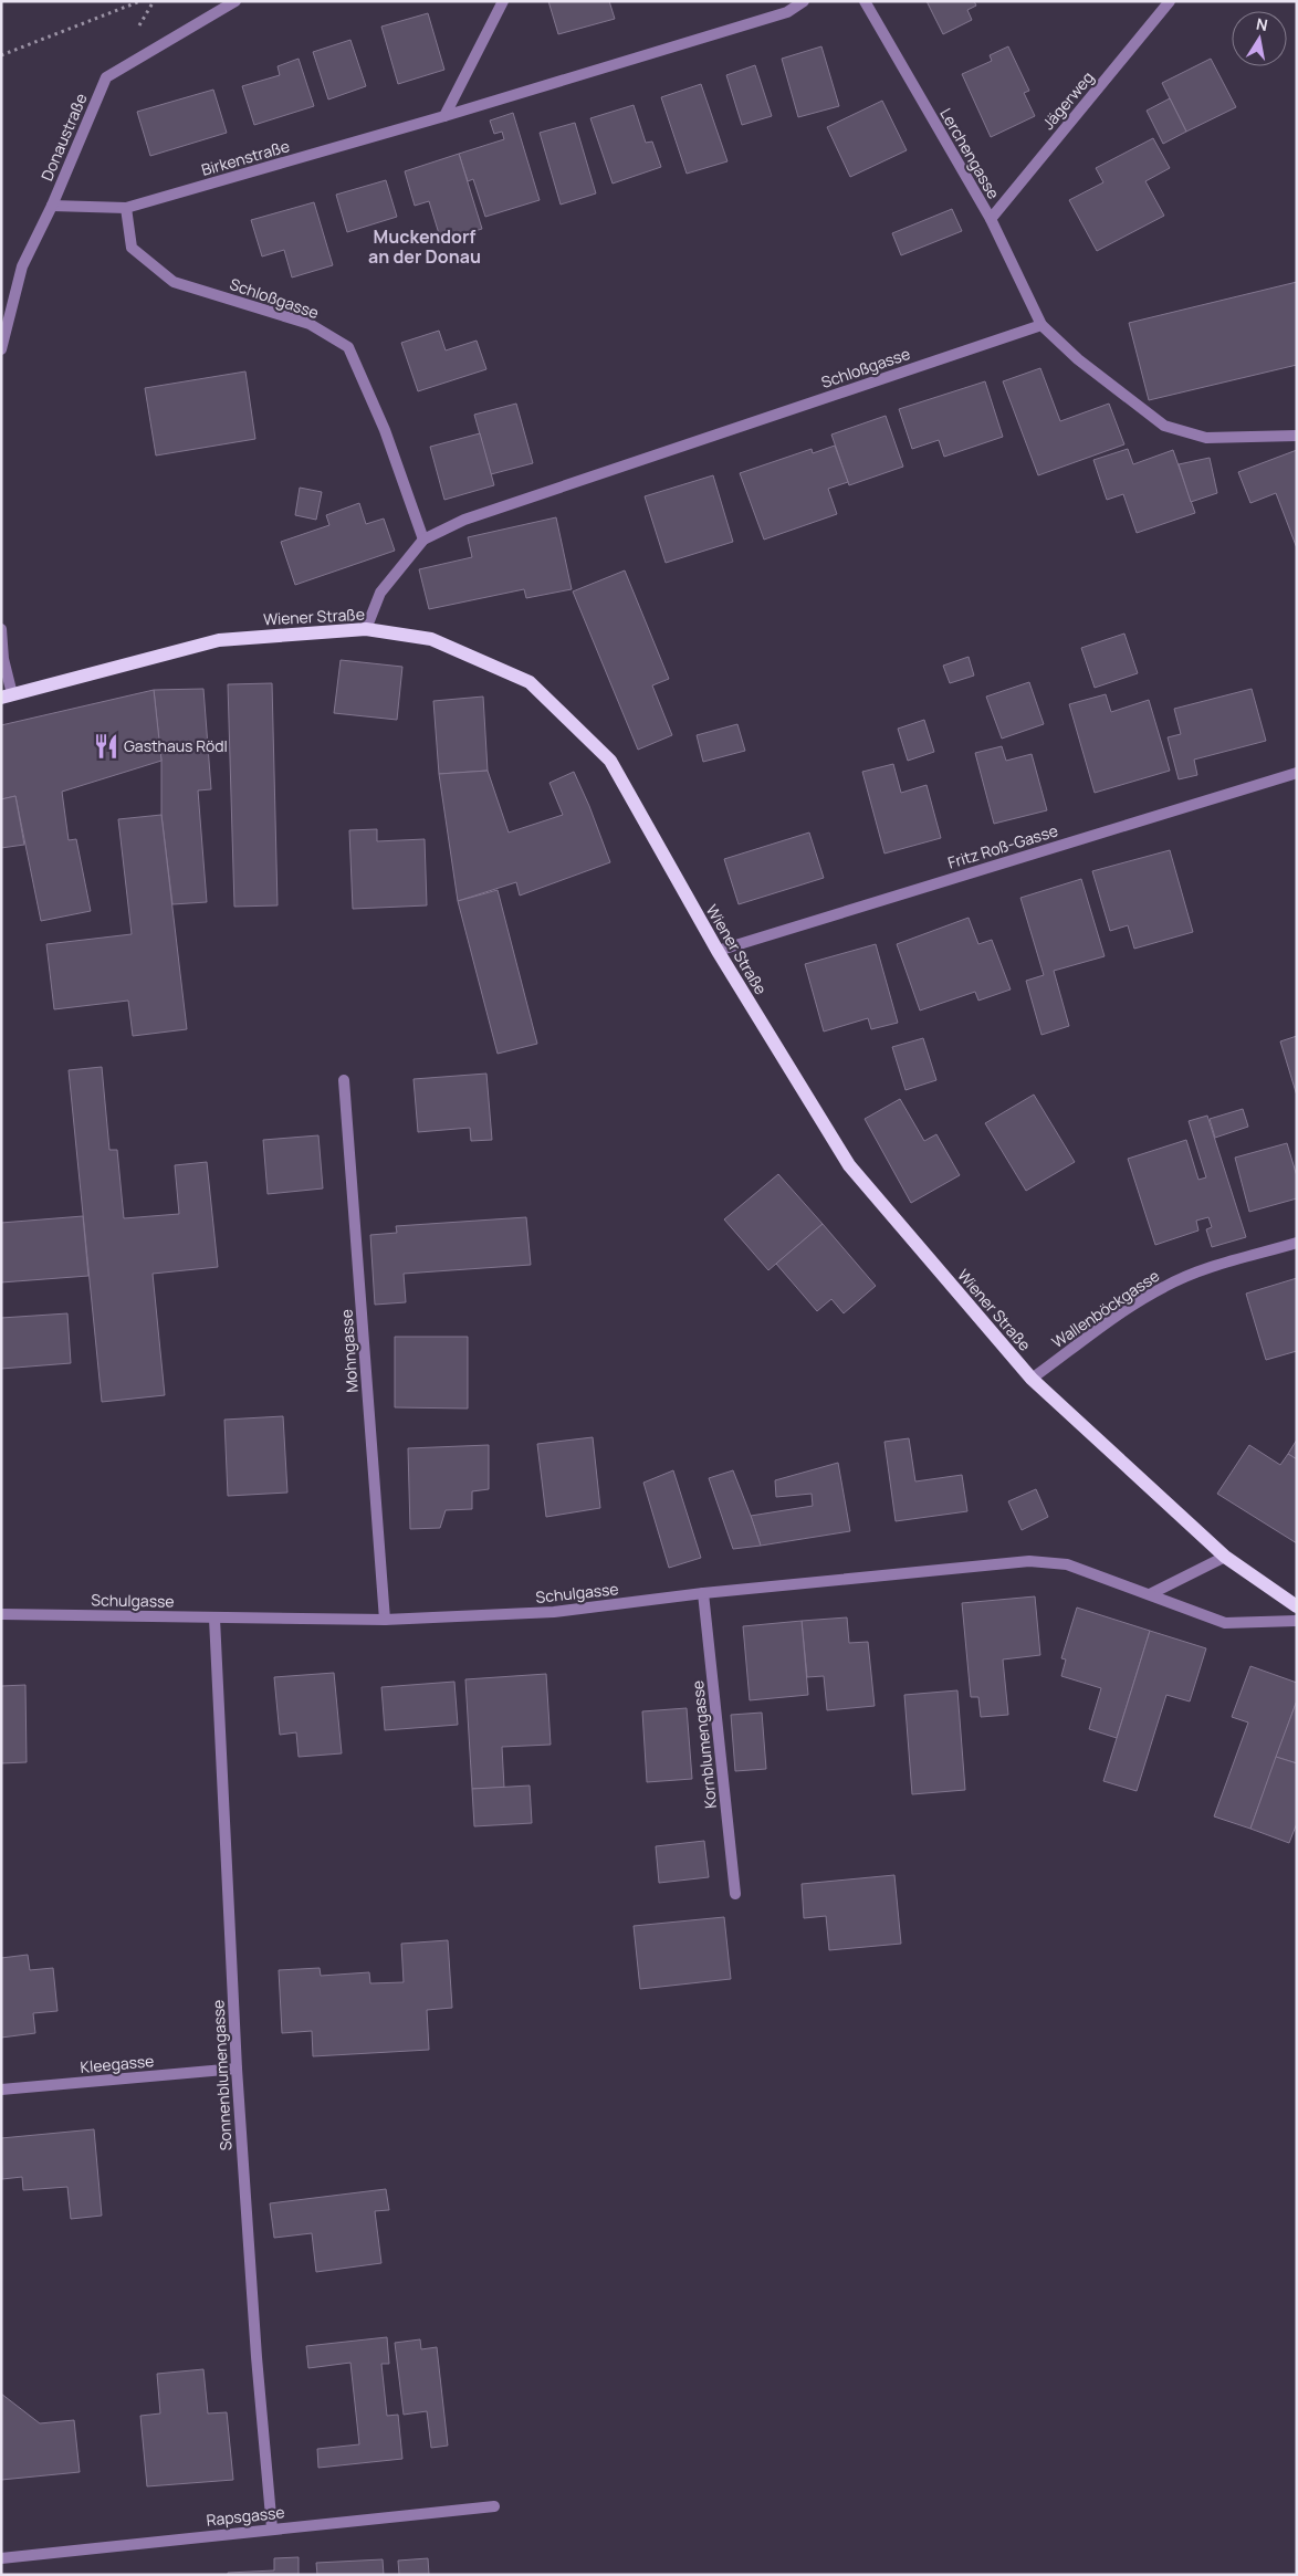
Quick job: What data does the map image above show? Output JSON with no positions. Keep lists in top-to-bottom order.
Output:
{
  "streets": {
    "main road": ["Wiener Straße"],
    "street": [
      "Jägerweg",
      "Donaustraße",
      "Lerchengasse",
      "Birkenstraße",
      "Schloßgasse",
      "Fritz Roß-Gasse",
      "Wallenböckgasse",
      "Mohngasse",
      "Schulgasse",
      "Kornblumengasse",
      "Kleegasse",
      "Sonnenblumengasse",
      "Rapsgasse"
    ]
  },
  "crossings": [
    ["Jägerweg", "Lerchengasse"],
    ["Donaustraße", "Birkenstraße"],
    ["Lerchengasse", "Schloßgasse"],
    ["Birkenstraße", "Schloßgasse"],
    ["Schloßgasse", "Wiener Straße"],
    ["Wiener Straße", "Fritz Roß-Gasse"],
    ["Wiener Straße", "Wallenböckgasse"],
    ["Mohngasse", "Schulgasse"],
    ["Schulgasse", "Kornblumengasse"],
    ["Schulgasse", "Sonnenblumengasse"],
    ["Kleegasse", "Sonnenblumengasse"],
    ["Sonnenblumengasse", "Rapsgasse"]
  ],
  "districts": ["Muckendorf an der Donau"],
  "places": {
    "restaurant": ["Gasthaus Rödl"]
  },
  "north": "top"
}
